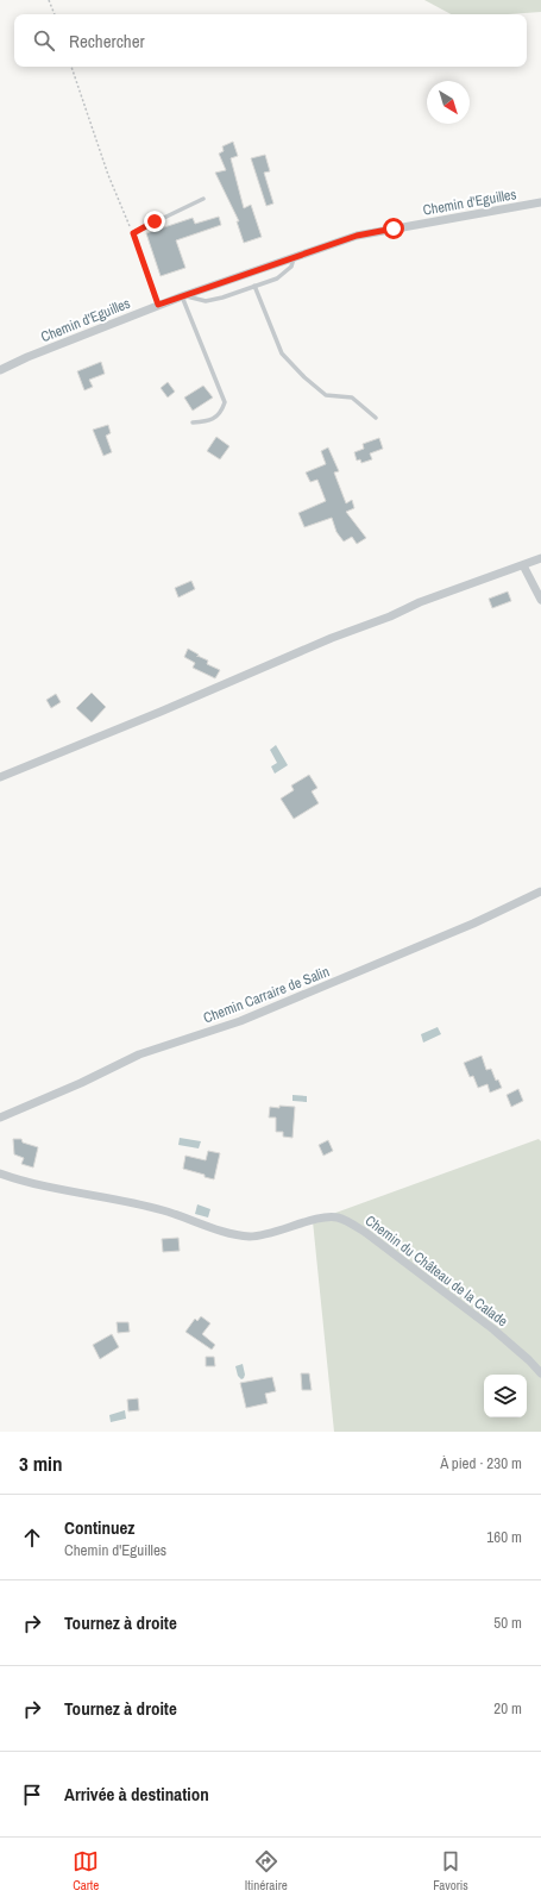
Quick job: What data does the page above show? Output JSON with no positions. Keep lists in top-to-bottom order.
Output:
{
  "streets": {
    "street": ["Chemin d'Eguilles", "Chemin Carraire de Salin", "Chemin du Château de la Calade"]
  },
  "north": "bottom right",
  "page": {
    "search": "Rechercher",
    "heading": ["3 min", "À pied · 230 m"],
    "list": [
      ["Continuez", "Chemin d'Eguilles", "160 m"],
      ["Tournez à droite", "50 m"],
      ["Tournez à droite", "20 m"],
      "Arrivée à destination"
    ],
    "nav": ["Carte", "Itinéraire", "Favoris"]
  }
}
